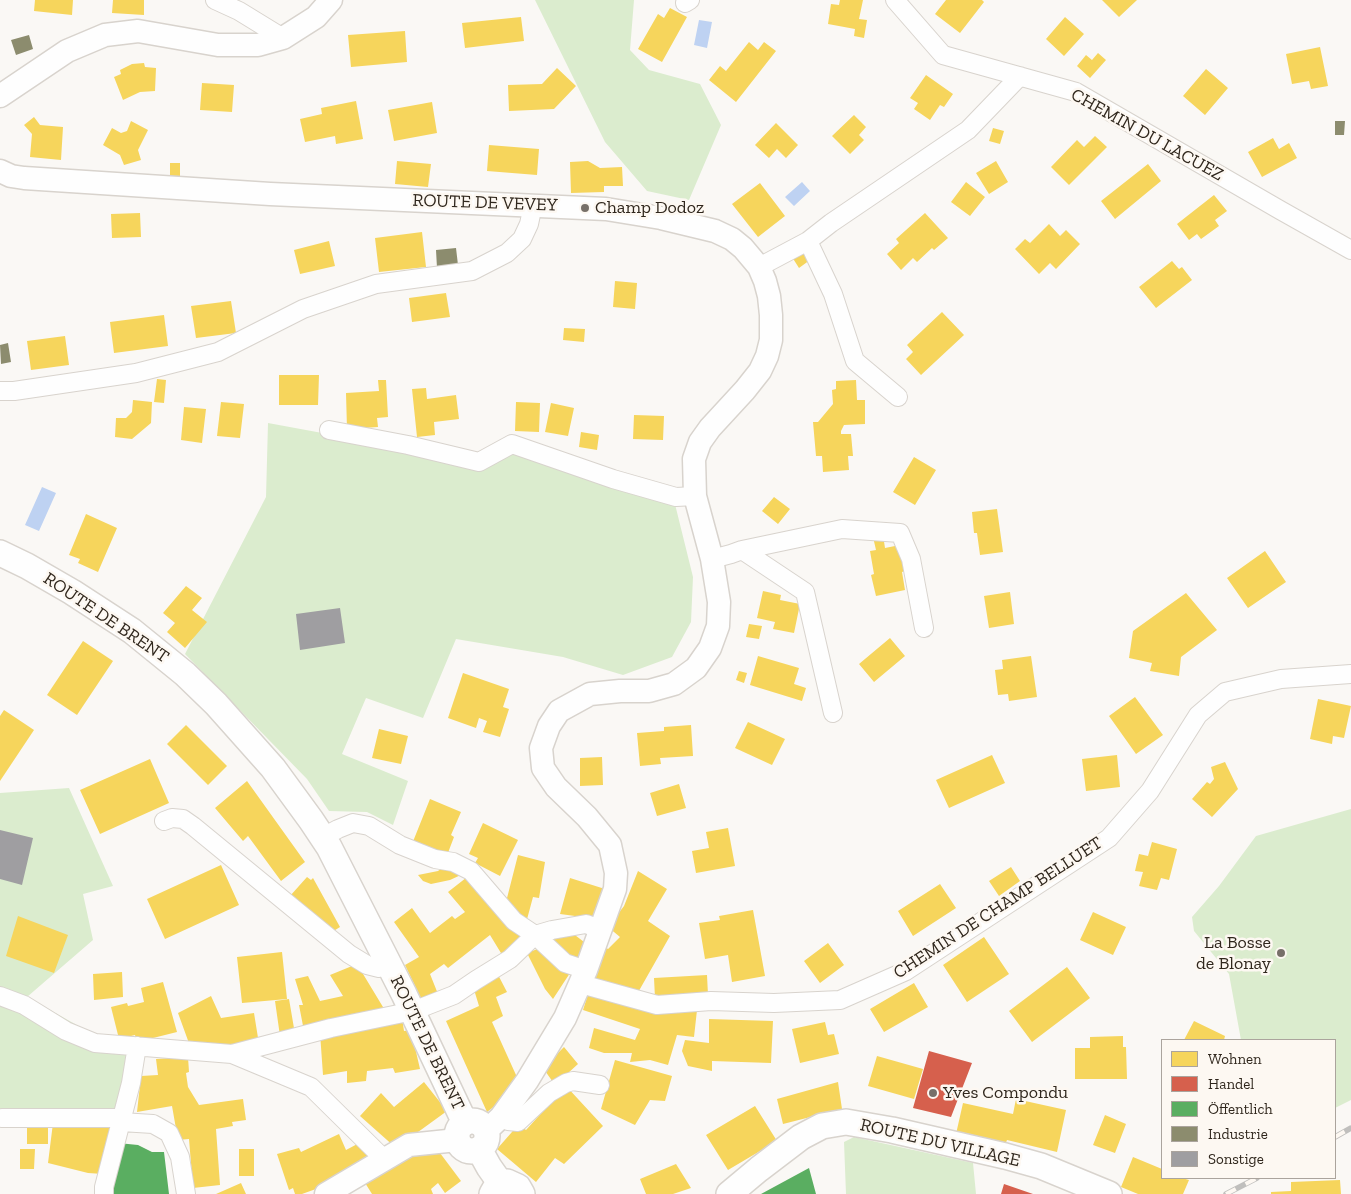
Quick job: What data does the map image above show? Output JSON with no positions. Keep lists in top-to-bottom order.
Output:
{
  "streets": {
    "main road": ["ROUTE DE BRENT", "ROUTE DU VILLAGE"],
    "street": ["CHEMIN DU LACUEZ", "ROUTE DE VEVEY", "CHEMIN DE CHAMP BELLUET"]
  },
  "crossings": [
    ["ROUTE DE VEVEY", "ROUTE DE BRENT"],
    ["ROUTE DE VEVEY", "CHEMIN DE CHAMP BELLUET"],
    ["ROUTE DE BRENT", "CHEMIN DE CHAMP BELLUET"]
  ],
  "places": ["Champ Dodoz", "La Bosse de Blonay", "Yves Compondu"],
  "legend": [
    "Wohnen",
    "Handel",
    "Öffentlich",
    "Industrie",
    "Sonstige"
  ]
}
